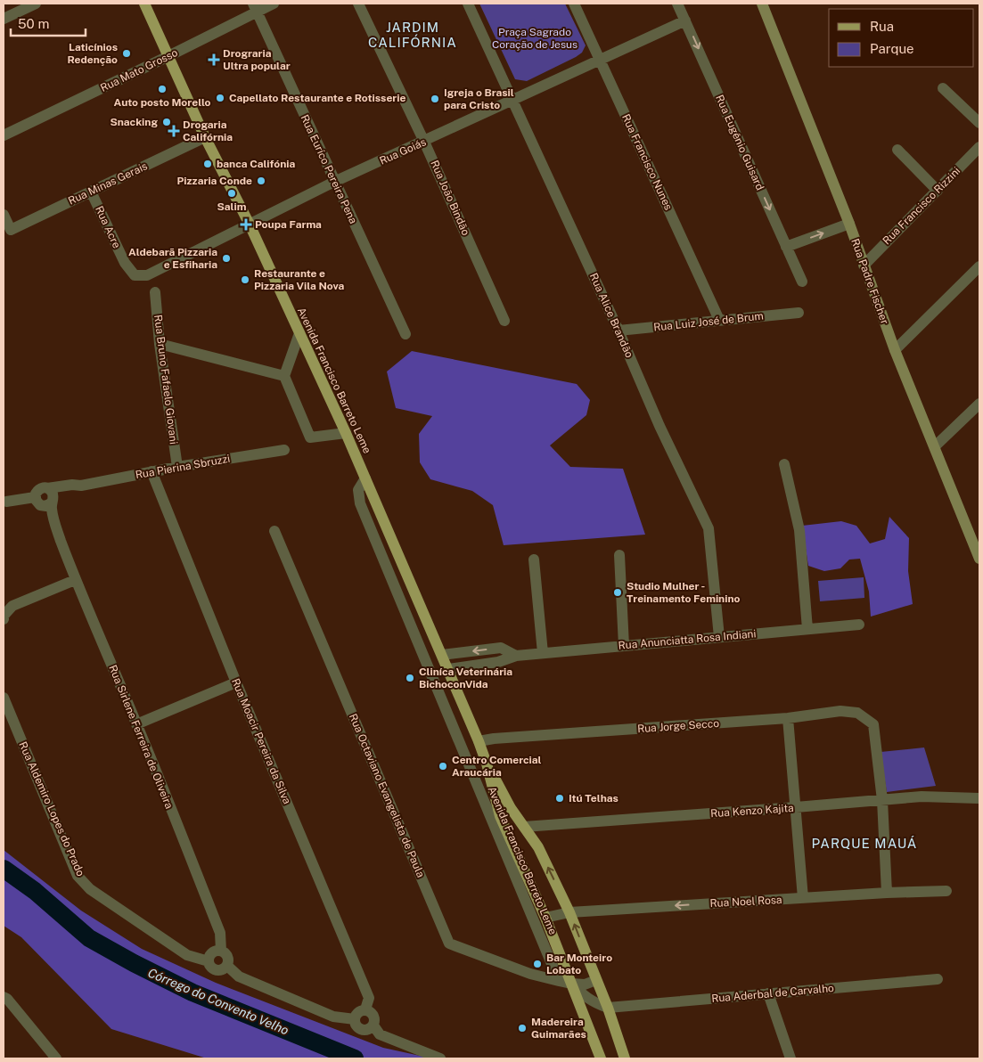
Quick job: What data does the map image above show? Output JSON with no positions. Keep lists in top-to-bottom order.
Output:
{
  "streets": {
    "main road": ["Rua Padre Fischer", "Avenida Francisco Barreto Leme"],
    "street": [
      "Rua Mato Grosso",
      "Rua Eugênio Guisard",
      "Rua Goiás",
      "Rua Francisco Nunes",
      "Rua Euríco Pereira Pena",
      "Rua Minas Gerais",
      "Rua João Bindão",
      "Rua Francisco Rizzini",
      "Rua Acre",
      "Rua Alice Brandão",
      "Rua Luiz José de Brum",
      "Rua Bruno Fafaelo Giovani",
      "Rua Pierina Sbruzzi",
      "Rua Anunciatta Rosa Indiani",
      "Rua Jorge Secco",
      "Rua Sirlene Ferreira de Oliveira",
      "Rua Moacir Pereira da Silva",
      "Rua Octaviano Evangelista de Paula",
      "Rua Aldemiro Lopes do Prado",
      "Rua Kenzo Kajita",
      "Rua Noel Rosa",
      "Rua Aderbal de Carvalho"
    ]
  },
  "crossings": [
    ["Rua Mato Grosso", "Rua Euríco Pereira Pena"],
    ["Rua Mato Grosso", "Avenida Francisco Barreto Leme"],
    ["Rua Eugênio Guisard", "Rua Goiás"],
    ["Rua Goiás", "Rua Francisco Nunes"],
    ["Rua Goiás", "Rua Euríco Pereira Pena"],
    ["Rua Goiás", "Rua João Bindão"],
    ["Rua Goiás", "Rua Acre"],
    ["Rua Goiás", "Rua Alice Brandão"],
    ["Rua Goiás", "Avenida Francisco Barreto Leme"],
    ["Rua Francisco Nunes", "Rua Luiz José de Brum"],
    ["Rua Minas Gerais", "Rua Acre"],
    ["Rua Minas Gerais", "Avenida Francisco Barreto Leme"],
    ["Rua Francisco Rizzini", "Rua Padre Fischer"],
    ["Rua Alice Brandão", "Rua Luiz José de Brum"],
    ["Rua Alice Brandão", "Rua Anunciatta Rosa Indiani"],
    ["Rua Bruno Fafaelo Giovani", "Rua Pierina Sbruzzi"],
    ["Avenida Francisco Barreto Leme", "Rua Anunciatta Rosa Indiani"],
    ["Avenida Francisco Barreto Leme", "Rua Jorge Secco"],
    ["Avenida Francisco Barreto Leme", "Rua Octaviano Evangelista de Paula"],
    ["Avenida Francisco Barreto Leme", "Rua Kenzo Kajita"],
    ["Avenida Francisco Barreto Leme", "Rua Noel Rosa"],
    ["Avenida Francisco Barreto Leme", "Rua Aderbal de Carvalho"],
    ["Rua Pierina Sbruzzi", "Rua Sirlene Ferreira de Oliveira"],
    ["Rua Pierina Sbruzzi", "Rua Moacir Pereira da Silva"],
    ["Rua Jorge Secco", "Rua Kenzo Kajita"],
    ["Rua Sirlene Ferreira de Oliveira", "Rua Aldemiro Lopes do Prado"]
  ],
  "one_way": ["Rua Eugênio Guisard", "Rua Noel Rosa"],
  "districts": ["JARDIM CALIFÓRNIA", "PARQUE MAUÁ"],
  "water": ["Córrego do Convento Velho"],
  "parks": ["Praça Sagrado Coração de Jesus"],
  "places": {
    "other": [
      "Laticínios Redenção",
      "Auto posto Morello",
      "Capellato Restaurante e Rotisserie",
      "Igreja o Brasil para Cristo",
      "Snacking",
      "banca Califónia",
      "Pizzaria Conde",
      "Salim",
      "Aldebarã Pizzaria e Esfiharia",
      "Restaurante e Pizzaria Vila Nova",
      "Studio Mulher - Treinamento Feminino",
      "Cliníca Veterinária BichoconVida",
      "Centro Comercial Araucária",
      "Itú Telhas",
      "Bar Monteiro Lobato",
      "Madereira Guimarães"
    ],
    "health": ["Drograria Ultra popular", "Drogaria Califórnia", "Poupa Farma"]
  },
  "legend": ["Rua", "Parque"],
  "scale_bar": "50 m"
}
